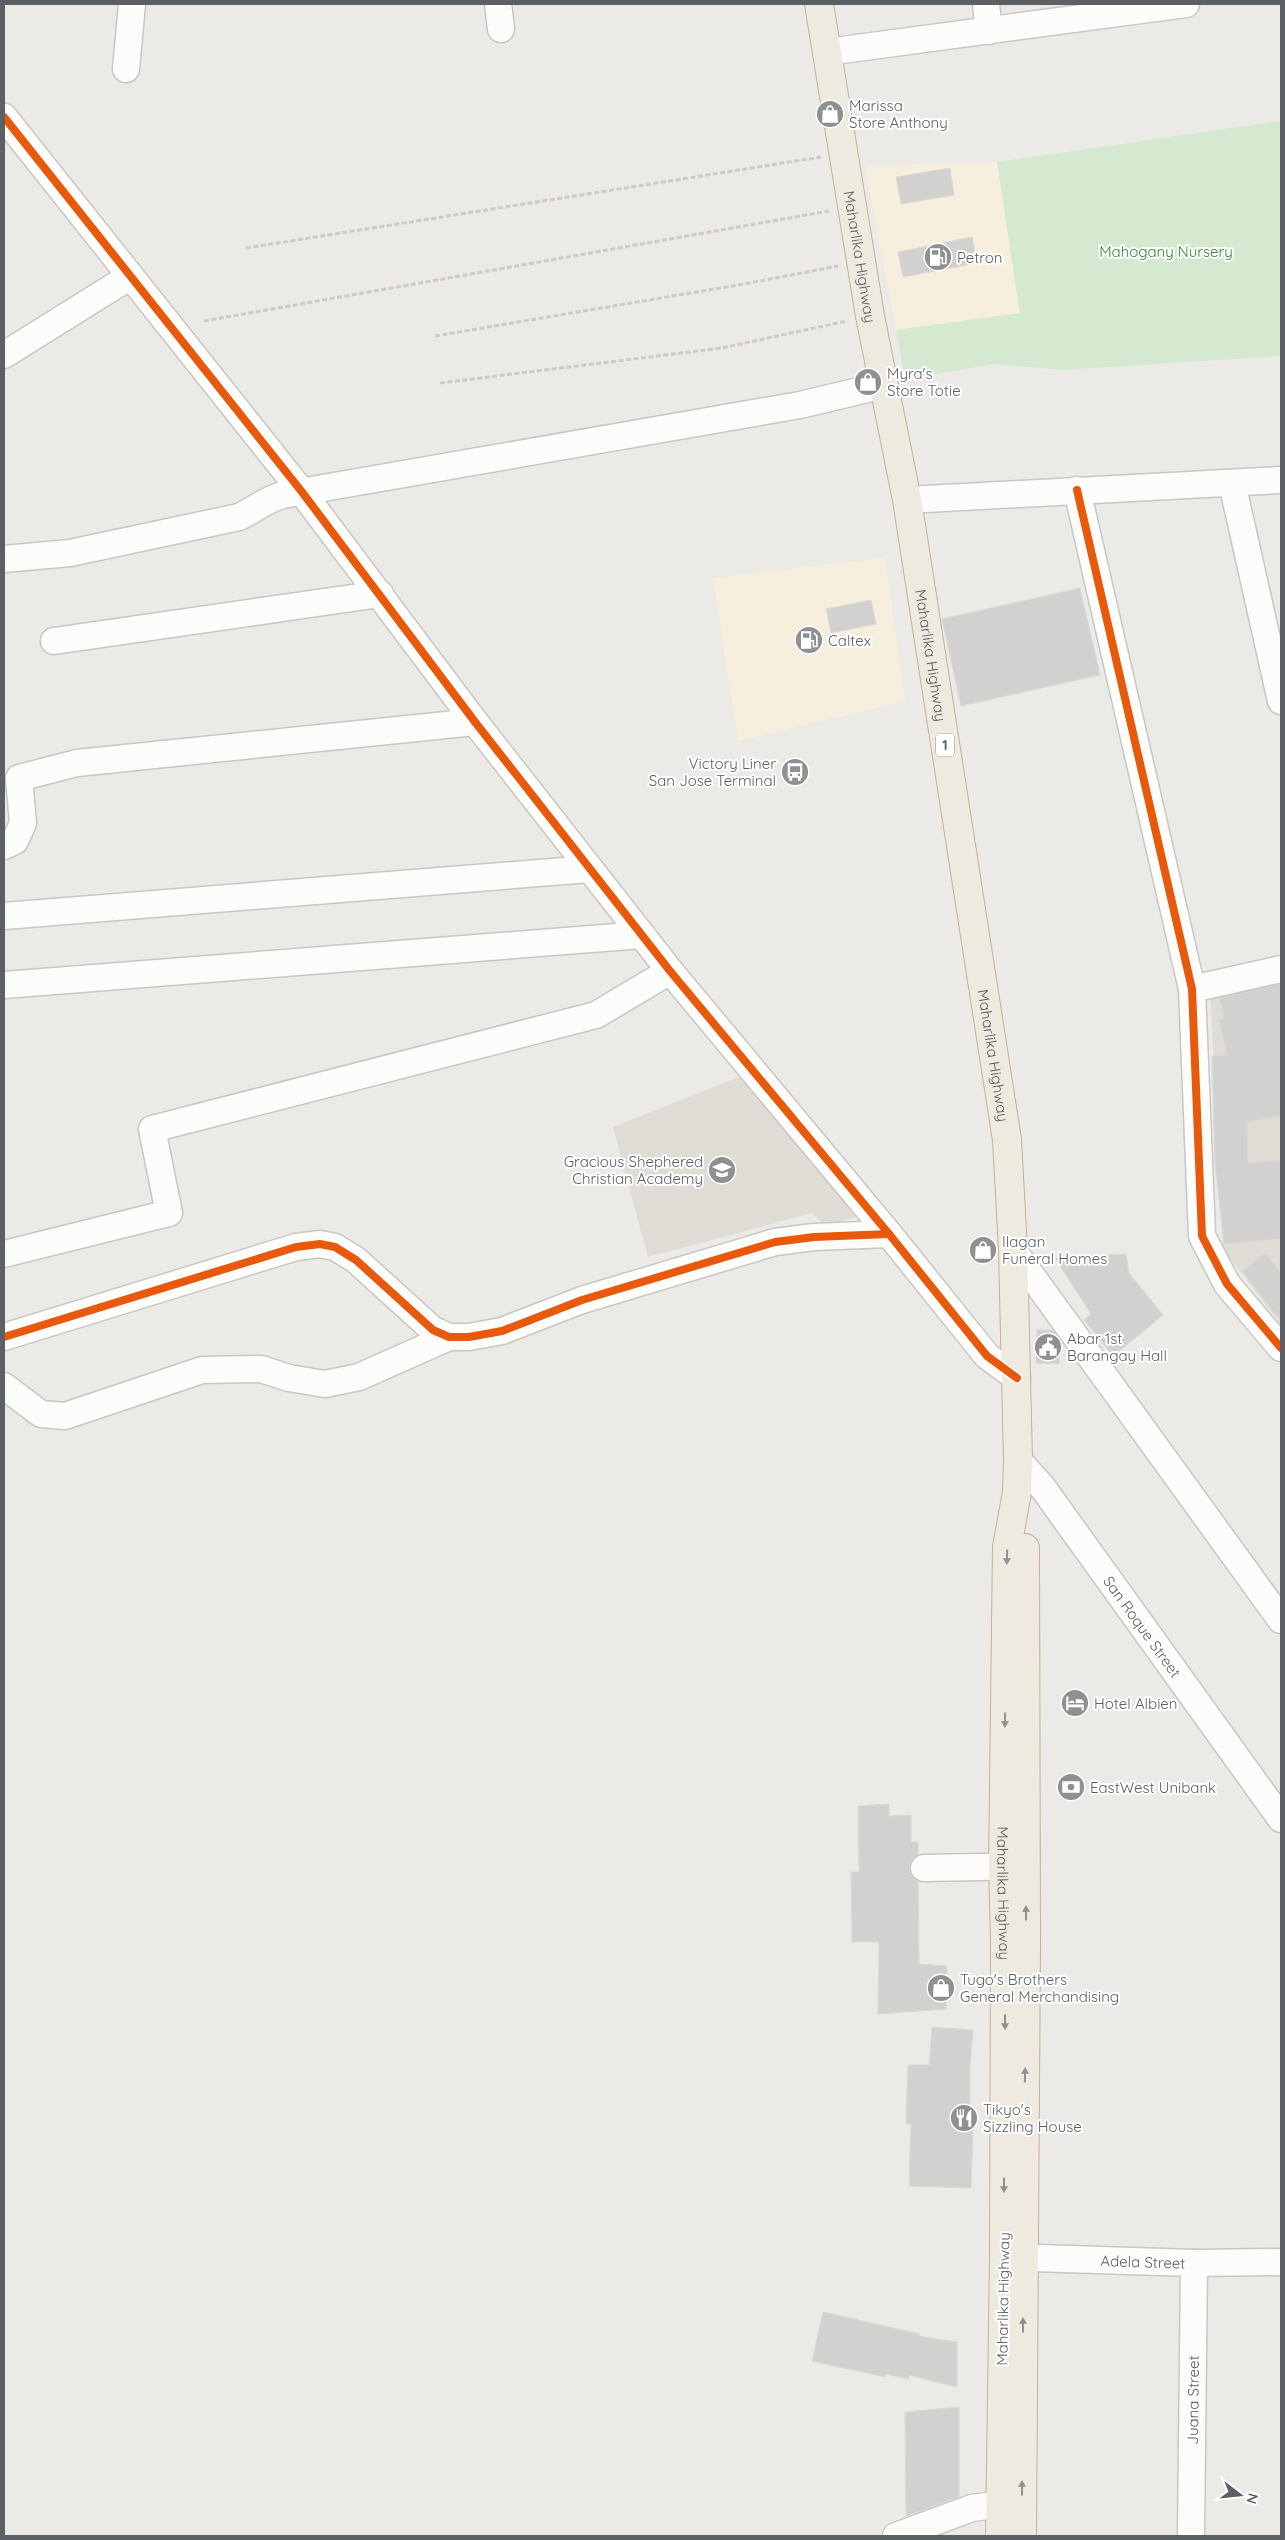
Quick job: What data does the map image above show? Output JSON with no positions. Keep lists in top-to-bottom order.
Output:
{
  "streets": {
    "highway": ["Maharlika Highway", "1"],
    "street": ["San Roque Street", "Adela Street", "Juana Street"]
  },
  "crossings": [
    ["Maharlika Highway", "San Roque Street"],
    ["Maharlika Highway", "Adela Street"],
    ["Adela Street", "Juana Street"]
  ],
  "parks": ["Mahogany Nursery"],
  "places": {
    "shop": [
      "Marissa Store Anthony",
      "Myra's Store Totie",
      "Ilagan Funeral Homes",
      "Tugo's Brothers General Merchandising"
    ],
    "fuel station": ["Petron", "Caltex"],
    "bus stop": ["Victory Liner San Jose Terminal"],
    "school or university": ["Gracious Shephered Christian Academy"],
    "public building": ["Abar 1st Barangay Hall"],
    "hotel": ["Hotel Albien"],
    "bank": ["EastWest Unibank"],
    "restaurant": ["Tikyo's Sizzling House"]
  },
  "north": "right"
}
